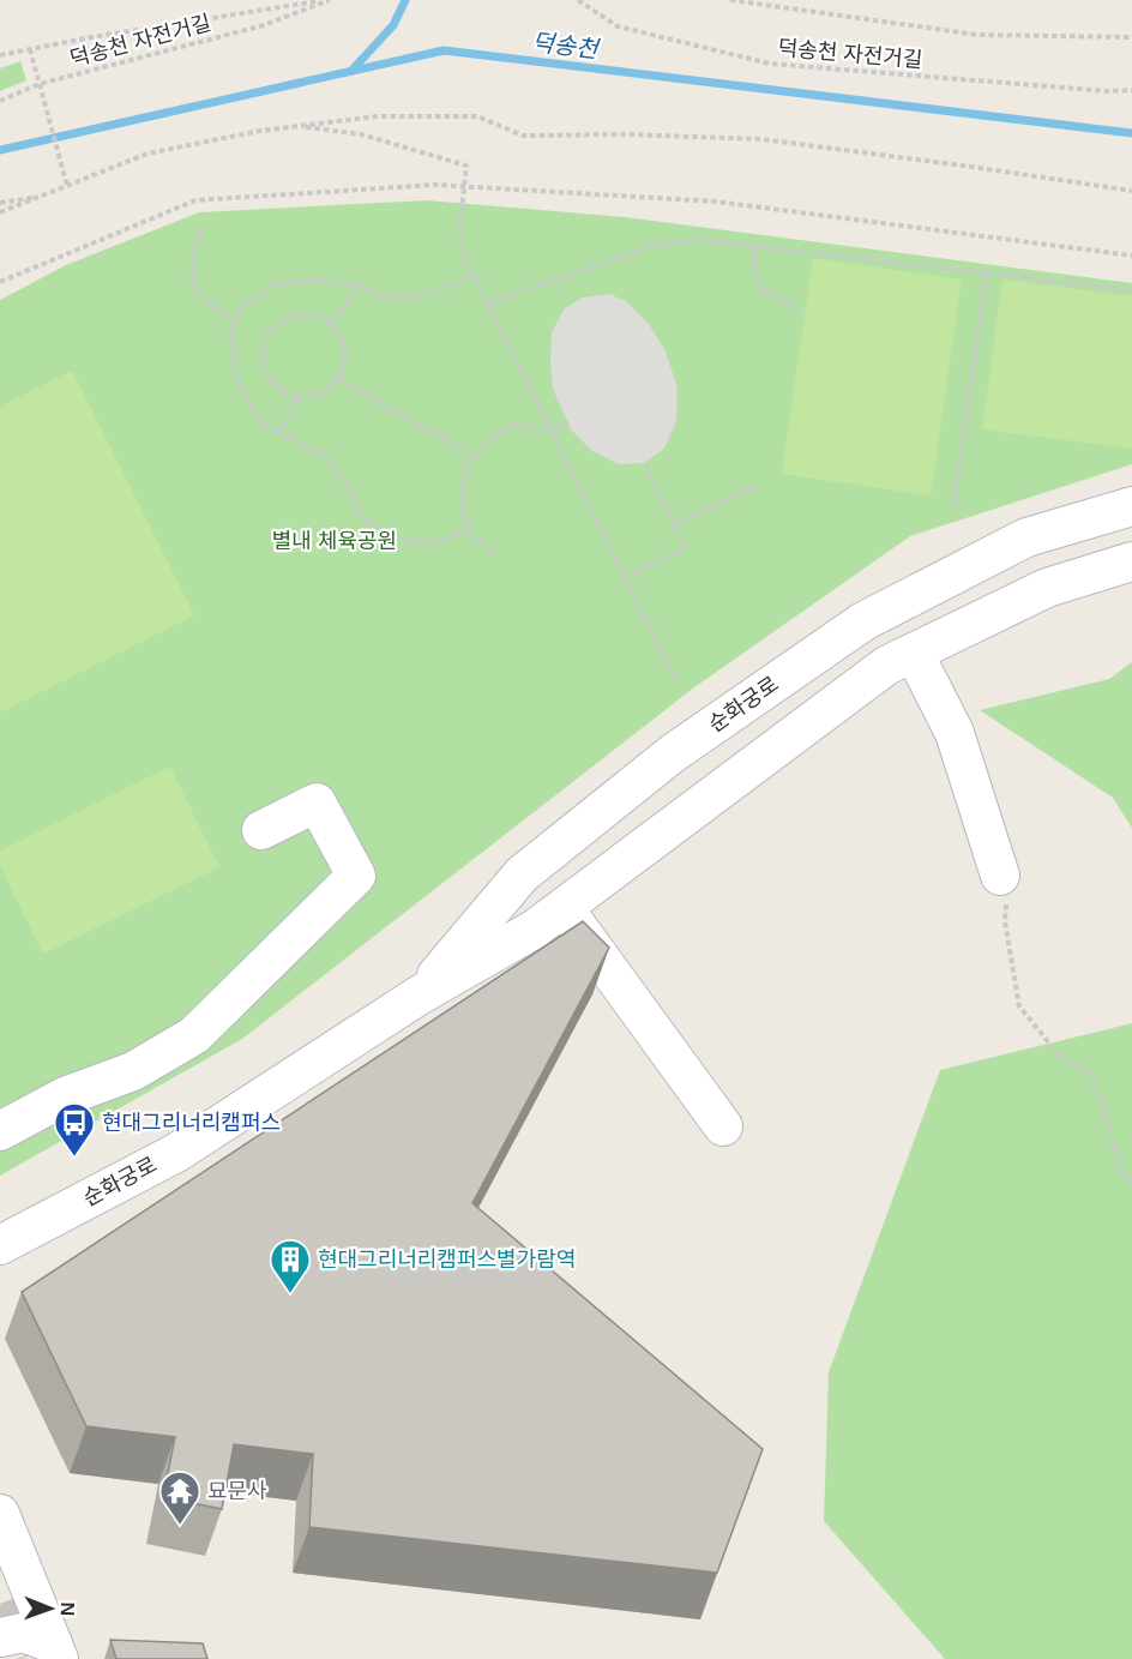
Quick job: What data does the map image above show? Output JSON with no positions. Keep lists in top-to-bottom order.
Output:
{
  "streets": {
    "street": ["순화궁로"],
    "path": ["덕송천 자전거길"]
  },
  "water": ["덕송천"],
  "parks": ["별내 체육공원"],
  "places": {
    "bus stop": ["현대그리너리캠퍼스"],
    "building": ["현대그리너리캠퍼스별가람역"],
    "temple": ["묘문사"]
  },
  "north": "right"
}
